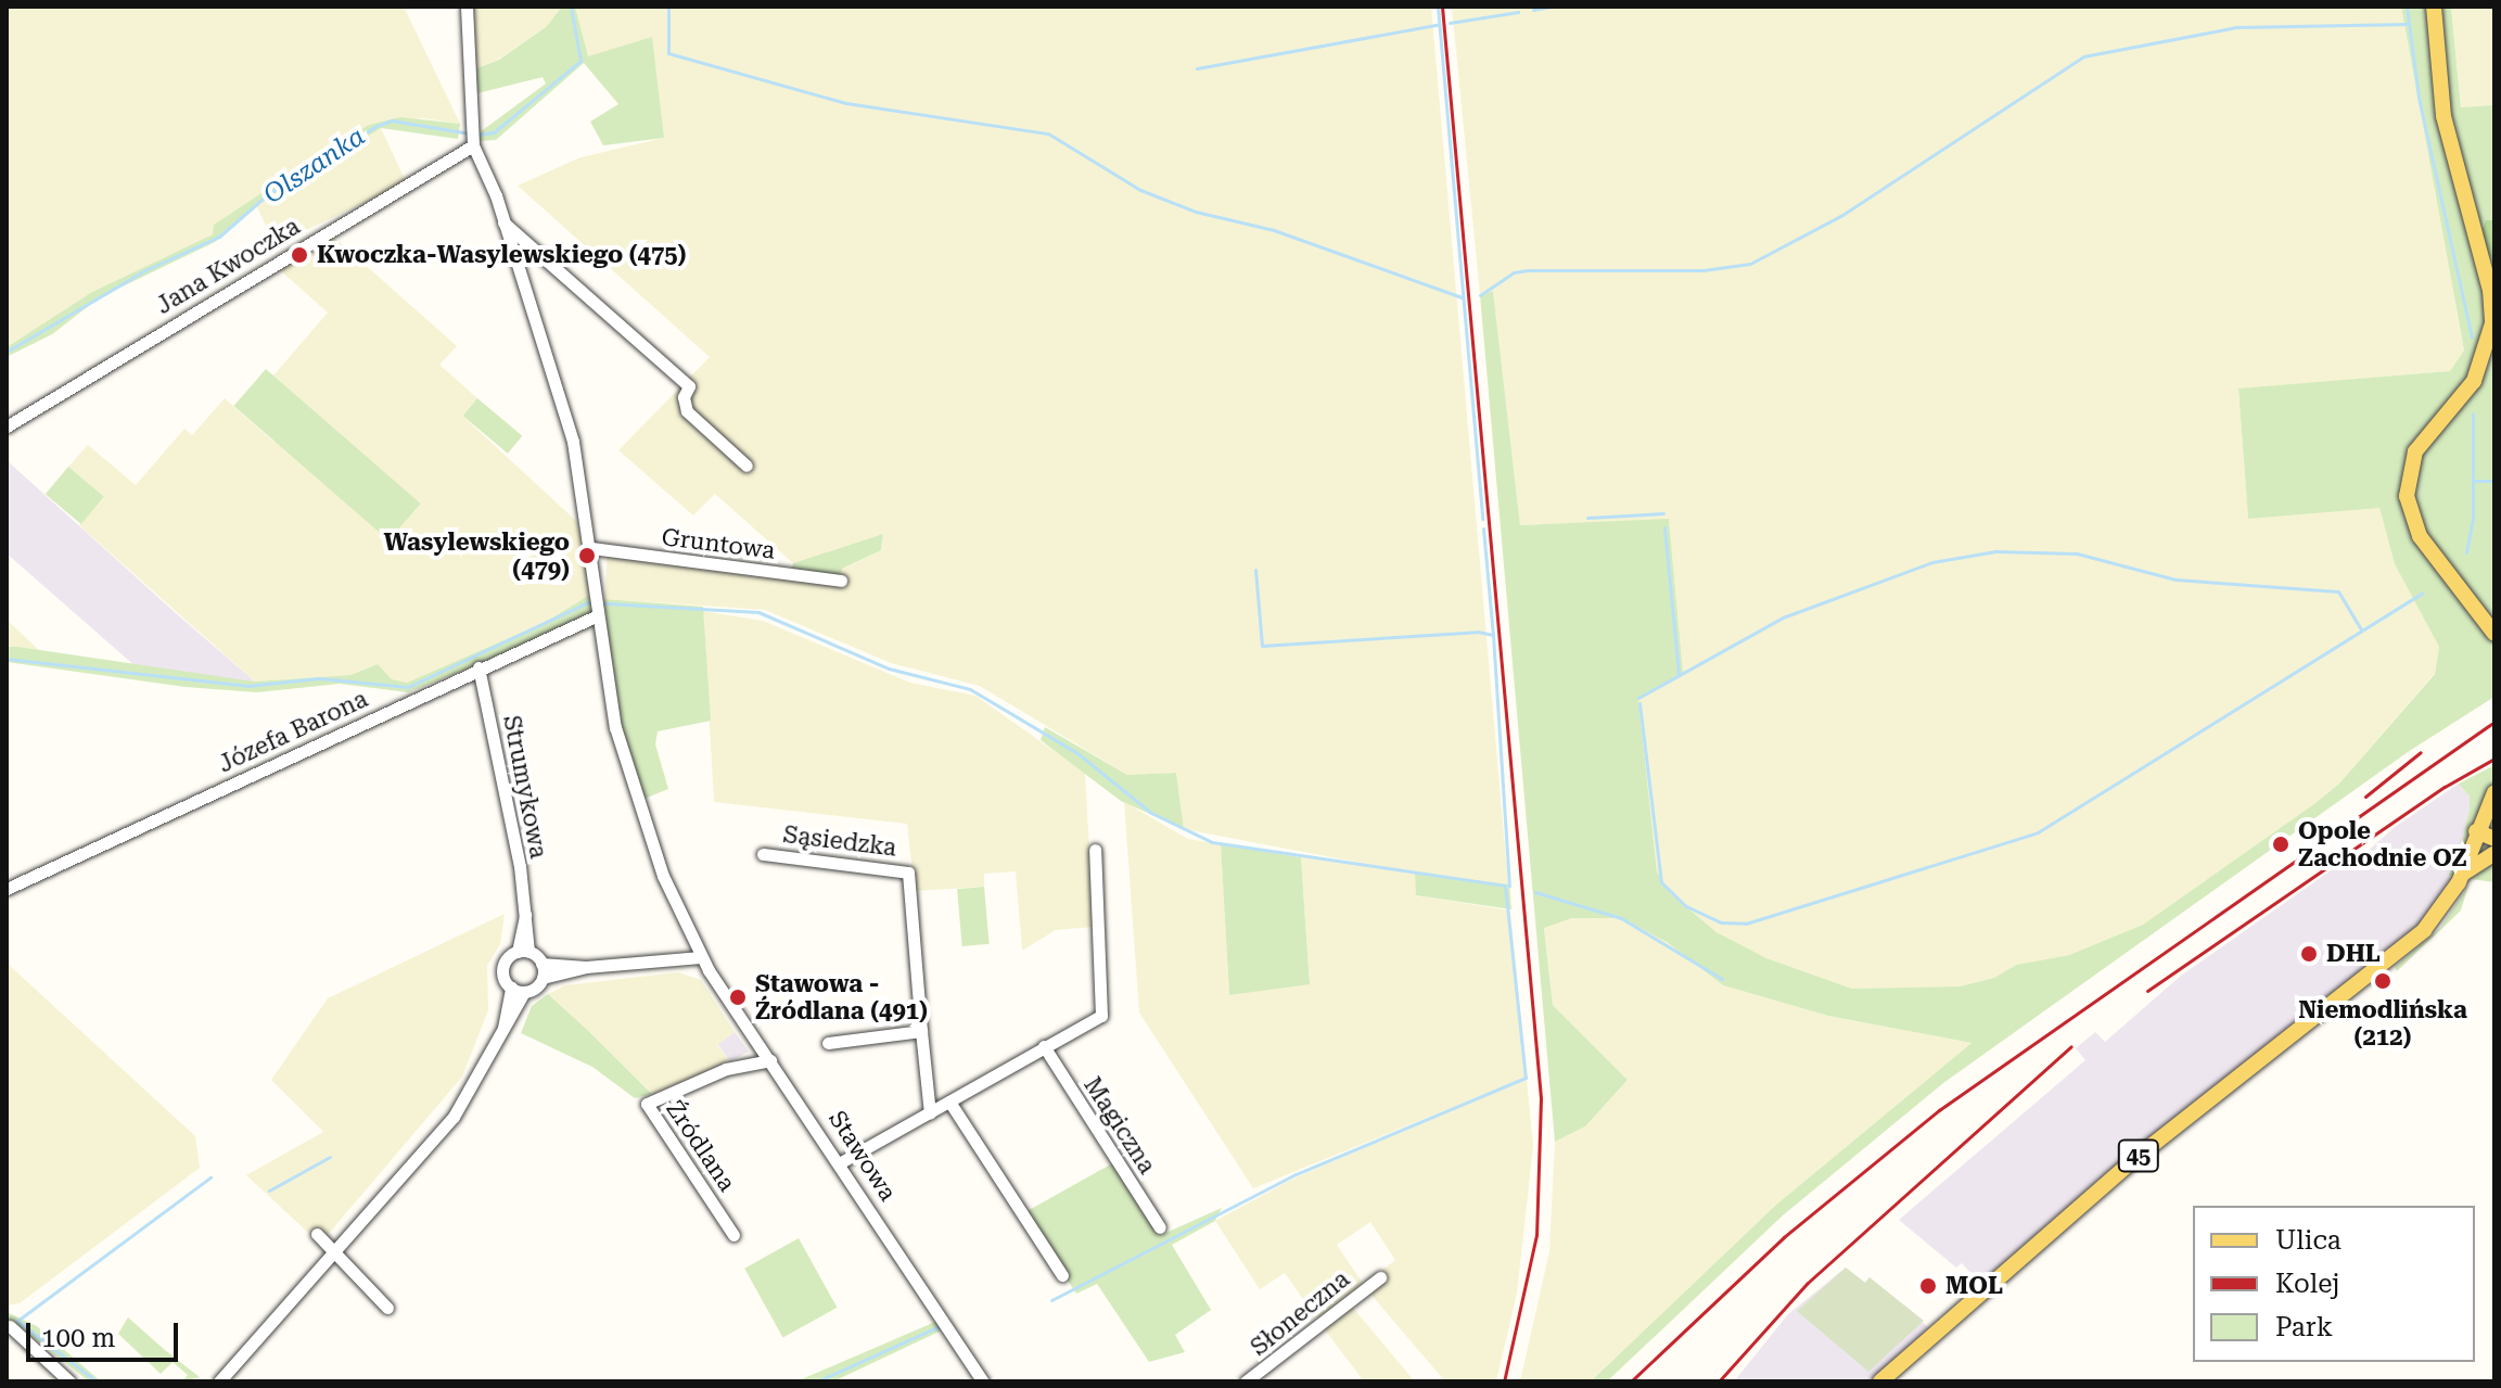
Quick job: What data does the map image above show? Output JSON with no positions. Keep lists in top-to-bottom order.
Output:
{
  "streets": {
    "main road": ["45"],
    "street": [
      "Jana Kwoczka",
      "Gruntowa",
      "Józefa Barona",
      "Strumykowa",
      "Sąsiedzka",
      "Magiczna",
      "Źródlana",
      "Stawowa",
      "Słoneczna"
    ]
  },
  "crossings": [
    ["Jana Kwoczka", "Stawowa"],
    ["Gruntowa", "Stawowa"],
    ["Józefa Barona", "Strumykowa"],
    ["Józefa Barona", "Stawowa"],
    ["Źródlana", "Stawowa"]
  ],
  "water": ["Olszanka"],
  "places": [
    "Kwoczka-Wasylewskiego (475)",
    "Wasylewskiego (479)",
    "Opole Zachodnie OZ",
    "DHL",
    "Niemodlińska (212)",
    "Stawowa - Źródlana (491)",
    "MOL"
  ],
  "legend": ["Ulica", "Kolej", "Park"],
  "scale_bar": "100 m"
}
